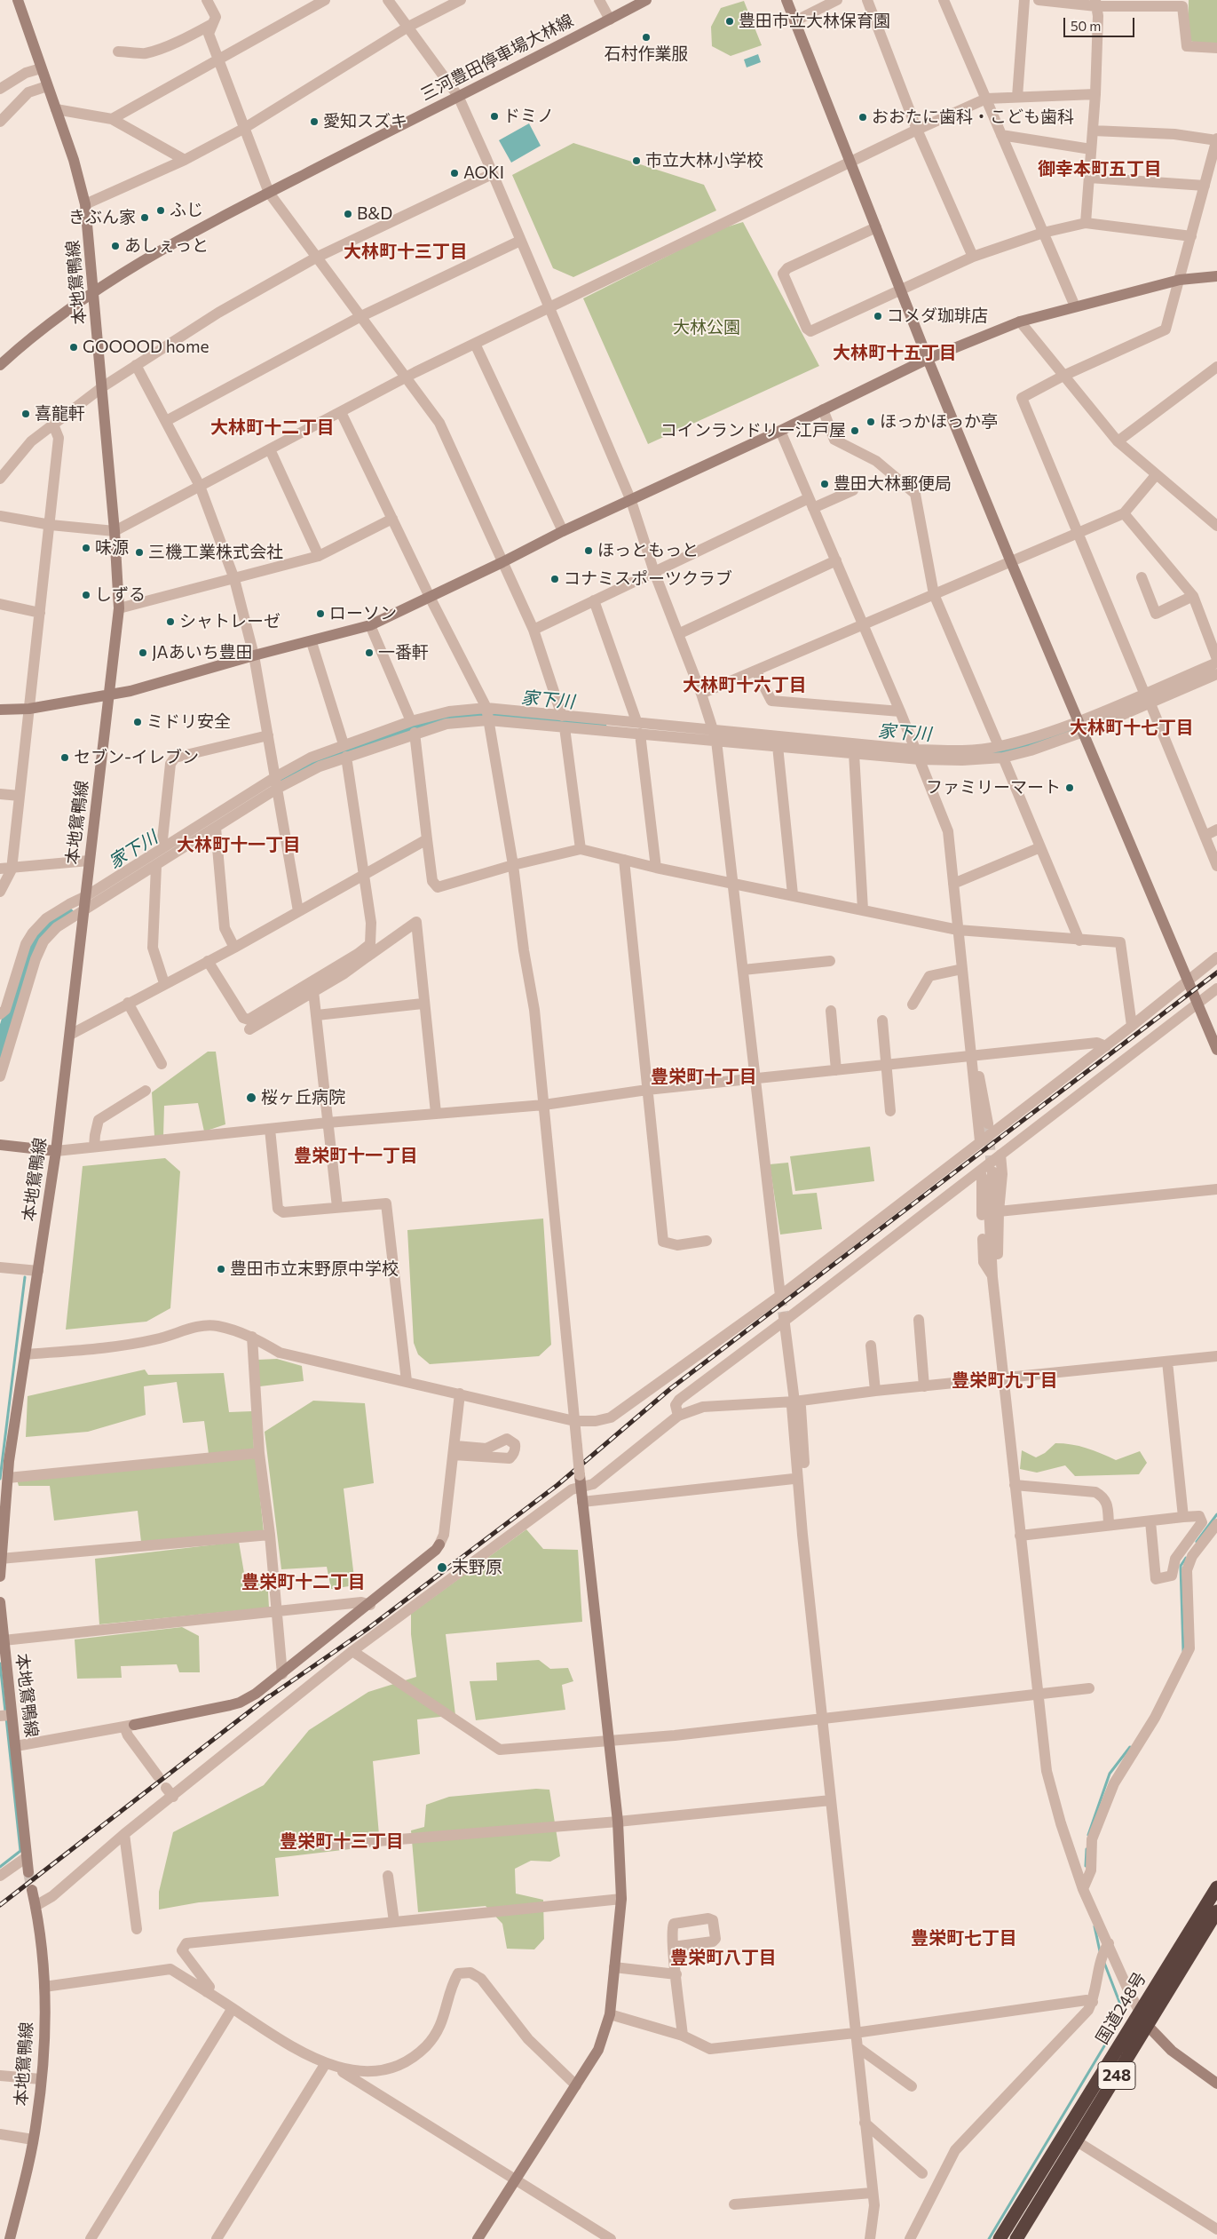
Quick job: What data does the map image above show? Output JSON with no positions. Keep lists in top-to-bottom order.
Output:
{
  "streets": {
    "highway": ["国道248号", "248"],
    "street": ["三河豊田停車場大林線", "本地鴛鴨線"]
  },
  "crossings": [
    ["三河豊田停車場大林線", "本地鴛鴨線"]
  ],
  "districts": [
    "御幸本町五丁目",
    "大林町十三丁目",
    "大林町十五丁目",
    "大林町十二丁目",
    "大林町十六丁目",
    "大林町十七丁目",
    "大林町十一丁目",
    "豊栄町十丁目",
    "豊栄町十一丁目",
    "豊栄町九丁目",
    "豊栄町十二丁目",
    "豊栄町十三丁目",
    "豊栄町七丁目",
    "豊栄町八丁目"
  ],
  "water": ["家下川"],
  "parks": ["大林公園"],
  "places": [
    "豊田市立大林保育園",
    "石村作業服",
    "ドミノ",
    "おおたに歯科・こども歯科",
    "愛知スズキ",
    "市立大林小学校",
    "AOKI",
    "ふじ",
    "B&D",
    "きぶん家",
    "あしぇっと",
    "コメダ珈琲店",
    "GOOOOD home",
    "喜龍軒",
    "ほっかほっか亭",
    "コインランドリー江戸屋",
    "豊田大林郵便局",
    "味源",
    "ほっともっと",
    "三機工業株式会社",
    "コナミスポーツクラブ",
    "しずる",
    "ローソン",
    "シャトレーゼ",
    "JAあいち豊田",
    "一番軒",
    "ミドリ安全",
    "セブン-イレブン",
    "ファミリーマート",
    "桜ヶ丘病院",
    "豊田市立末野原中学校",
    "末野原"
  ],
  "scale_bar": "50 m"
}
